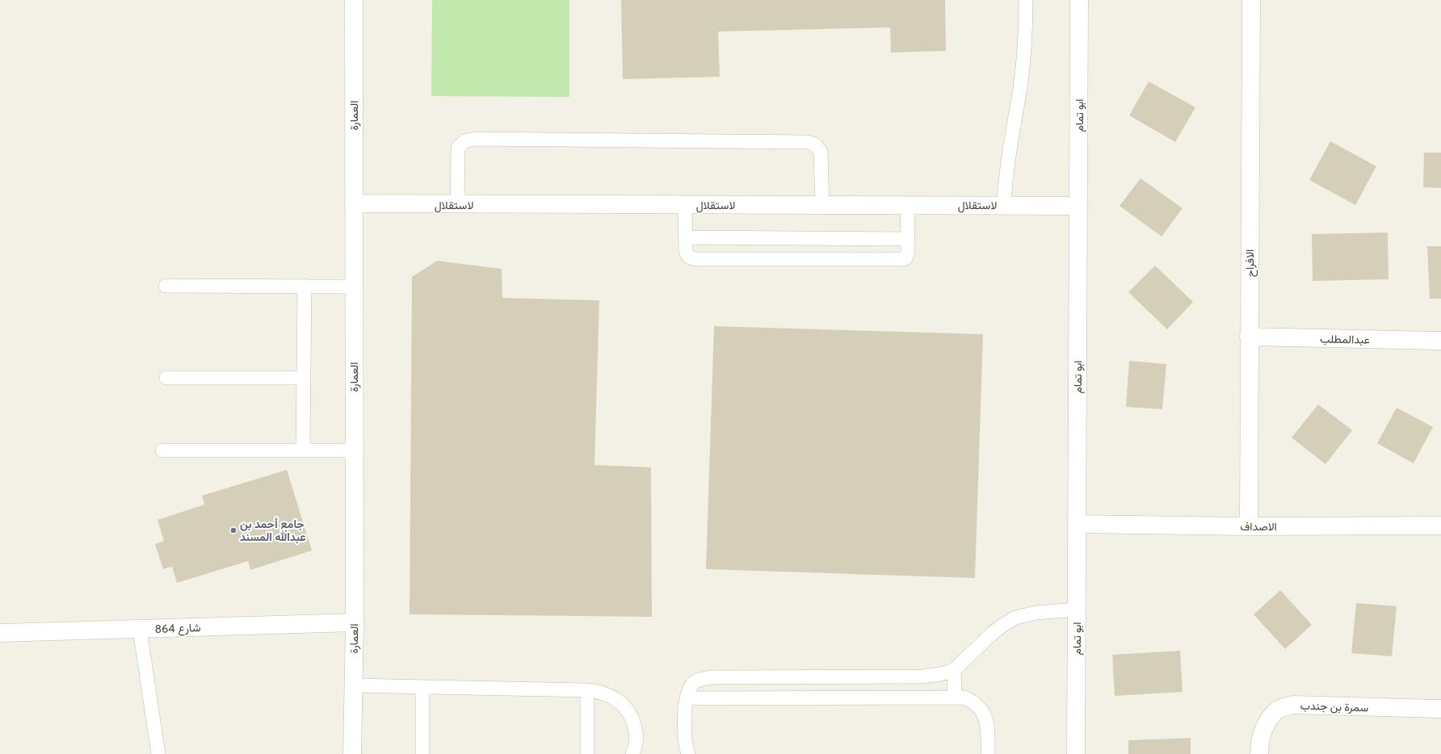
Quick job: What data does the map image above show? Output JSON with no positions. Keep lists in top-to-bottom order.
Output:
{
  "streets": {
    "street": [
      "العمارة",
      "ابو تمام",
      "لاستقلال",
      "الافراح",
      "عبدالمطلب",
      "الاصداف",
      "شارع 864",
      "سمرة بن جندب"
    ]
  },
  "crossings": [
    ["العمارة", "لاستقلال"],
    ["العمارة", "شارع 864"],
    ["ابو تمام", "لاستقلال"],
    ["ابو تمام", "الاصداف"],
    ["الافراح", "عبدالمطلب"],
    ["الافراح", "الاصداف"]
  ],
  "places": ["جامع أحمد بن عبدالله المسند"]
}
